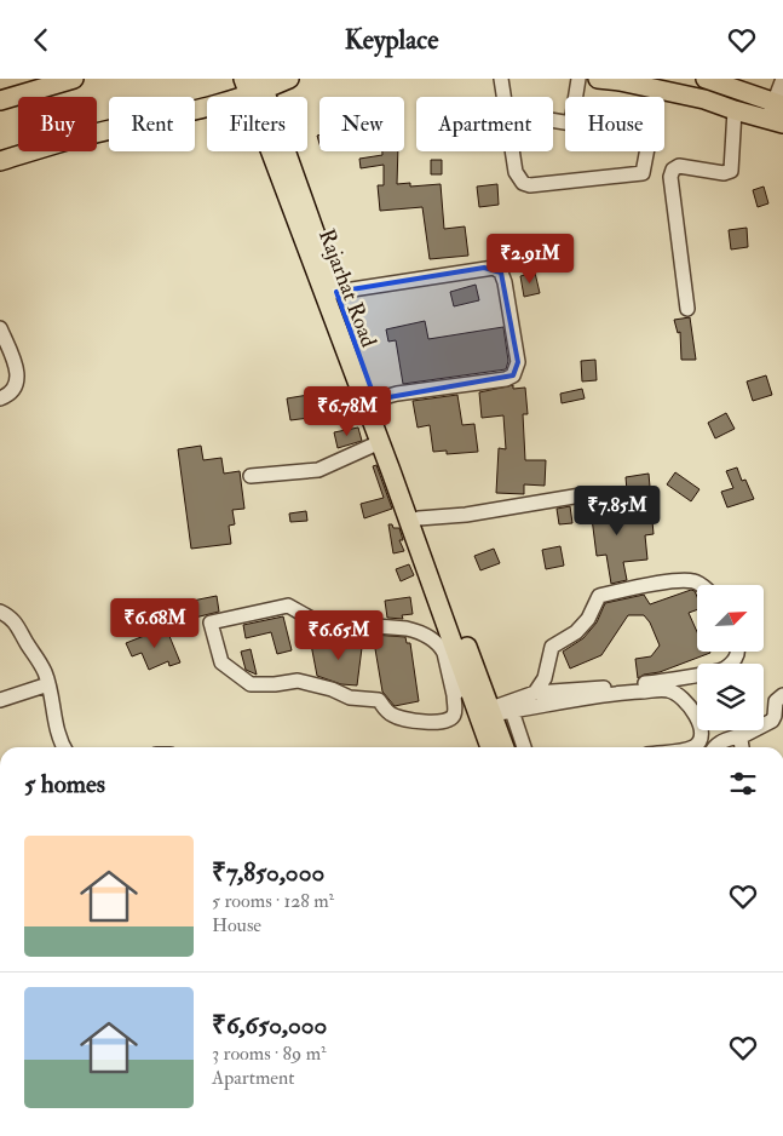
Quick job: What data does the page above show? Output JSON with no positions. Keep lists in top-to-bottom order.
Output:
{
  "streets": {
    "main road": ["Rajarhat Road"]
  },
  "north": "top right",
  "page": {
    "header": "Keyplace",
    "chip": [
      "Buy",
      "Rent",
      "Filters",
      "New",
      "Apartment",
      "House"
    ],
    "price": [
      "₹2.91M",
      "₹6.78M",
      "₹7.85M",
      "₹6.68M",
      "₹6.65M"
    ],
    "heading": "5 homes",
    "list": [
      {
        "name": "₹7,850,000",
        "note": "5 rooms · 128 m² · House"
      },
      {
        "name": "₹6,650,000",
        "note": "3 rooms · 89 m² · Apartment"
      }
    ]
  }
}
